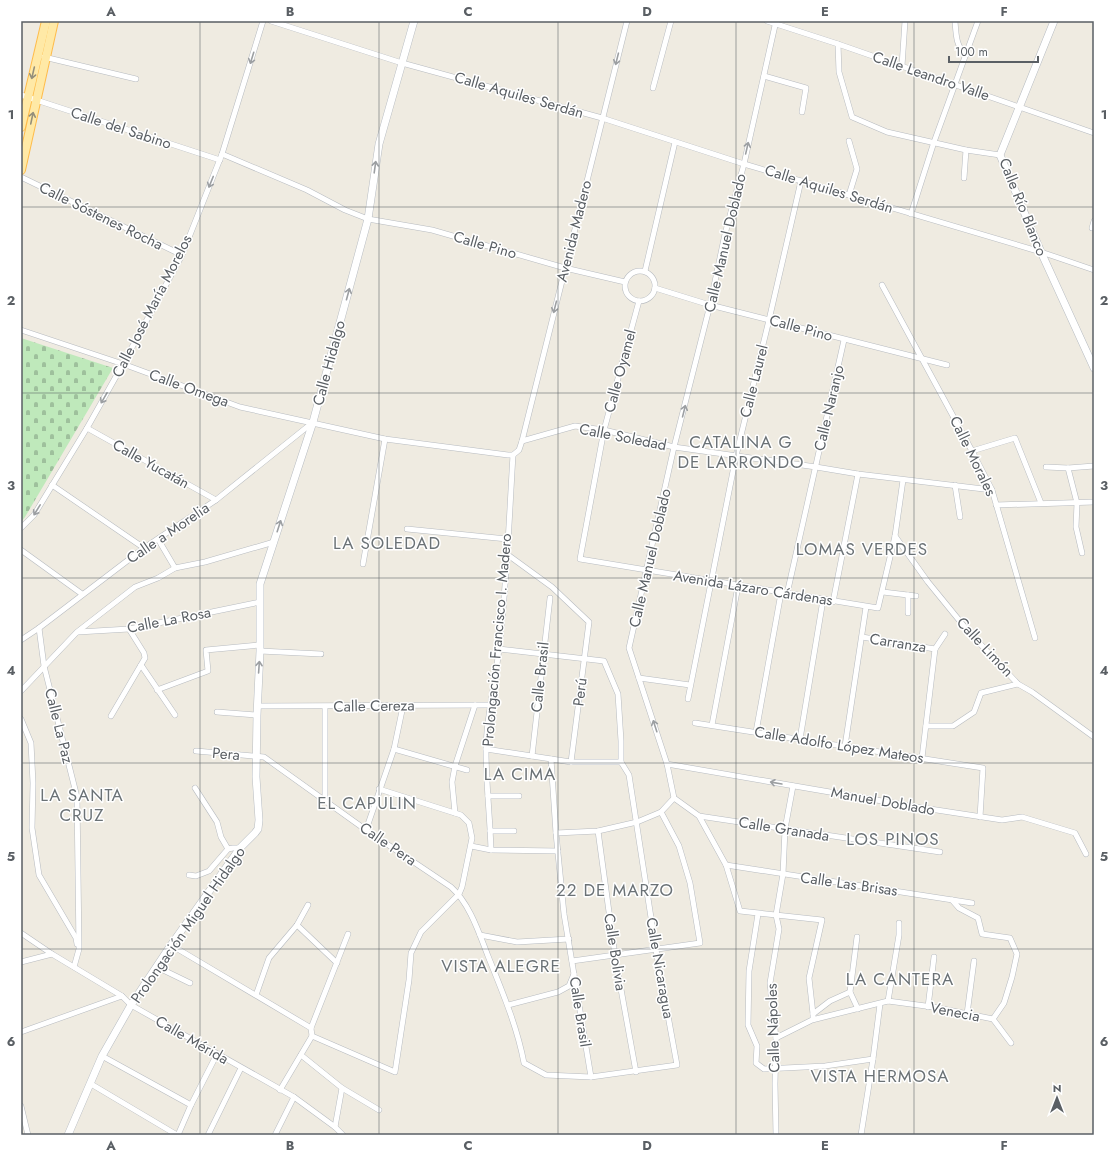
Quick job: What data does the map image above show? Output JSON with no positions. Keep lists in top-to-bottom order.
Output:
{
  "streets": {
    "street": [
      "Calle Leandro Valle",
      "Calle Aquiles Serdán",
      "Calle del Sabino",
      "Calle Río Blanco",
      "Calle Sóstenes Rocha",
      "Avenida Madero",
      "Calle Manuel Doblado",
      "Calle Pino",
      "Calle José María Morelos",
      "Calle Hidalgo",
      "Calle Oyamel",
      "Calle Laurel",
      "Calle Omega",
      "Calle Naranjo",
      "Calle Soledad",
      "Calle Morales",
      "Calle Yucatán",
      "Calle a Morelia",
      "Avenida Lázaro Cárdenas",
      "Calle La Rosa",
      "Prolongación Francisco I. Madero",
      "Carranza",
      "Calle Limón",
      "Calle Brasil",
      "Perú",
      "Calle Cereza",
      "Calle La Paz",
      "Calle Adolfo López Mateos",
      "Pera",
      "Manuel Doblado",
      "Calle Granada",
      "Calle Pera",
      "Calle Las Brisas",
      "Prolongación Miguel Hidalgo",
      "Calle Bolivia",
      "Calle Nicaragua",
      "Venecia",
      "Calle Nápoles",
      "Calle Mérida"
    ]
  },
  "crossings": [
    ["Calle Leandro Valle", "Calle Río Blanco"],
    ["Calle Leandro Valle", "Calle Manuel Doblado"],
    ["Calle Aquiles Serdán", "Calle Río Blanco"],
    ["Calle Aquiles Serdán", "Avenida Madero"],
    ["Calle Aquiles Serdán", "Calle Manuel Doblado"],
    ["Calle Aquiles Serdán", "Calle Hidalgo"],
    ["Calle Aquiles Serdán", "Calle Laurel"],
    ["Calle del Sabino", "Calle José María Morelos"],
    ["Calle Sóstenes Rocha", "Calle José María Morelos"],
    ["Avenida Madero", "Calle Pino"],
    ["Avenida Madero", "Calle Soledad"],
    ["Calle Manuel Doblado", "Calle Pino"],
    ["Calle Manuel Doblado", "Calle Soledad"],
    ["Calle Manuel Doblado", "Avenida Lázaro Cárdenas"],
    ["Calle Manuel Doblado", "Manuel Doblado"],
    ["Calle Pino", "Calle Hidalgo"],
    ["Calle Pino", "Calle Oyamel"],
    ["Calle Pino", "Calle Laurel"],
    ["Calle Pino", "Calle Naranjo"],
    ["Calle Pino", "Calle Morales"],
    ["Calle José María Morelos", "Calle Omega"],
    ["Calle José María Morelos", "Calle Yucatán"],
    ["Calle Hidalgo", "Calle Omega"],
    ["Calle Hidalgo", "Calle a Morelia"],
    ["Calle Hidalgo", "Calle La Rosa"],
    ["Calle Hidalgo", "Calle Cereza"],
    ["Calle Hidalgo", "Prolongación Miguel Hidalgo"],
    ["Calle Oyamel", "Calle Soledad"],
    ["Calle Oyamel", "Avenida Lázaro Cárdenas"],
    ["Calle Laurel", "Calle Soledad"],
    ["Calle Laurel", "Avenida Lázaro Cárdenas"],
    ["Calle Omega", "Calle a Morelia"],
    ["Calle Naranjo", "Calle Soledad"],
    ["Calle Naranjo", "Avenida Lázaro Cárdenas"],
    ["Calle Soledad", "Calle Morales"],
    ["Calle Yucatán", "Calle a Morelia"],
    ["Calle a Morelia", "Calle La Paz"],
    ["Prolongación Francisco I. Madero", "Perú"],
    ["Prolongación Francisco I. Madero", "Calle Cereza"],
    ["Calle Cereza", "Prolongación Miguel Hidalgo"],
    ["Calle La Paz", "Calle Mérida"],
    ["Calle Adolfo López Mateos", "Manuel Doblado"],
    ["Pera", "Calle Pera"],
    ["Pera", "Prolongación Miguel Hidalgo"],
    ["Calle Granada", "Calle Nápoles"],
    ["Calle Pera", "Prolongación Miguel Hidalgo"],
    ["Calle Las Brisas", "Calle Nápoles"],
    ["Prolongación Miguel Hidalgo", "Calle Mérida"],
    ["Calle Bolivia", "Calle Nicaragua"]
  ],
  "one_way": [
    "Avenida Madero",
    "Calle Manuel Doblado",
    "Calle José María Morelos",
    "Calle Hidalgo"
  ],
  "districts": [
    "CATALINA G DE LARRONDO",
    "LA SOLEDAD",
    "LOMAS VERDES",
    "LA CIMA",
    "LA SANTA CRUZ",
    "EL CAPULIN",
    "LOS PINOS",
    "22 DE MARZO",
    "VISTA ALEGRE",
    "LA CANTERA",
    "VISTA HERMOSA"
  ],
  "scale_bar": "100 m",
  "north": "top",
  "grid": {
    "columns": [
      "A",
      "B",
      "C",
      "D",
      "E",
      "F"
    ],
    "rows": [
      "1",
      "2",
      "3",
      "4",
      "5",
      "6"
    ]
  }
}
